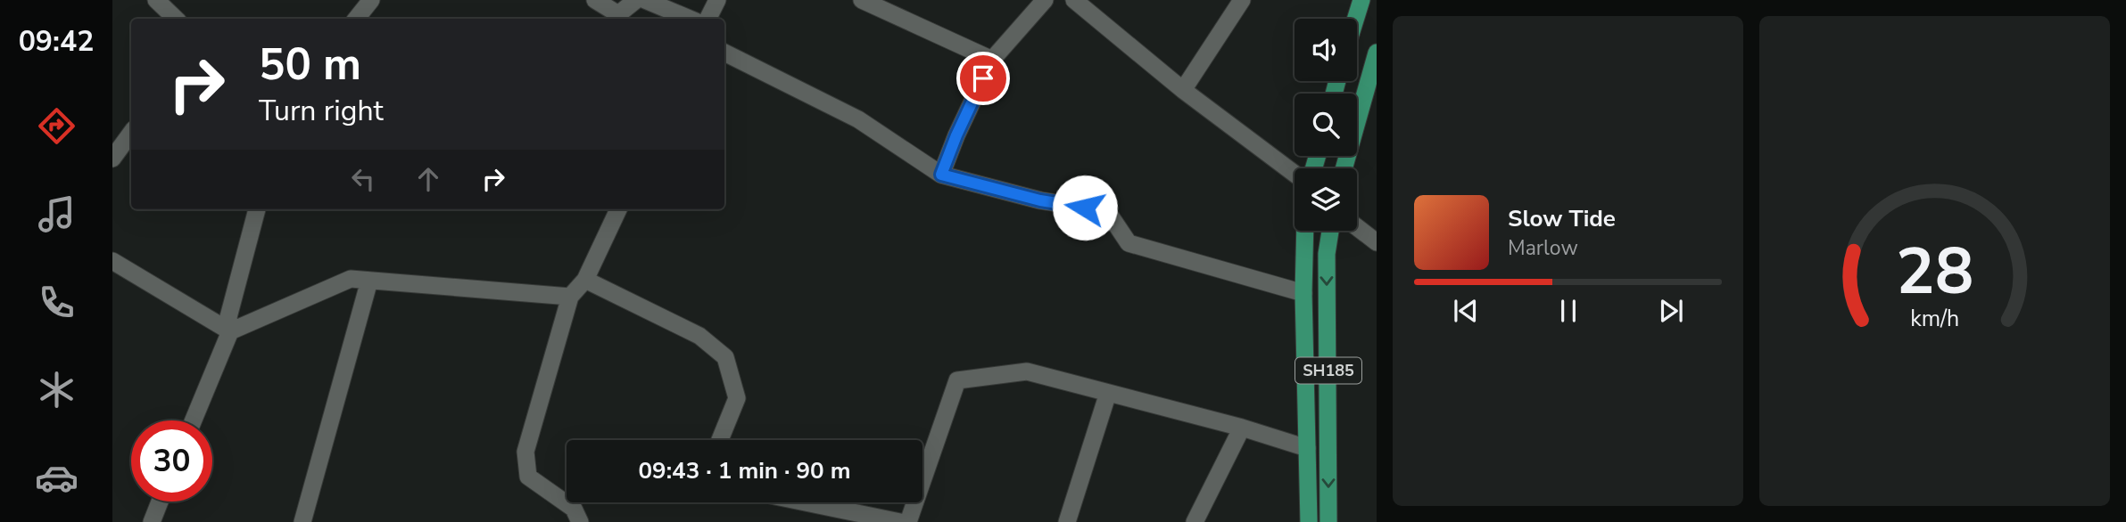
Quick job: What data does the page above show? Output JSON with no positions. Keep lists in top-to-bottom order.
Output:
{
  "streets": {
    "main road": ["SH185"]
  },
  "page": {
    "tabs": "09:42",
    "turn": ["50 m", "Turn right"],
    "song": ["Slow Tide", "Marlow"],
    "limit": "30",
    "trip": "09:43 · 1 min · 90 m",
    "gauge": ["28", "km/h"]
  }
}
